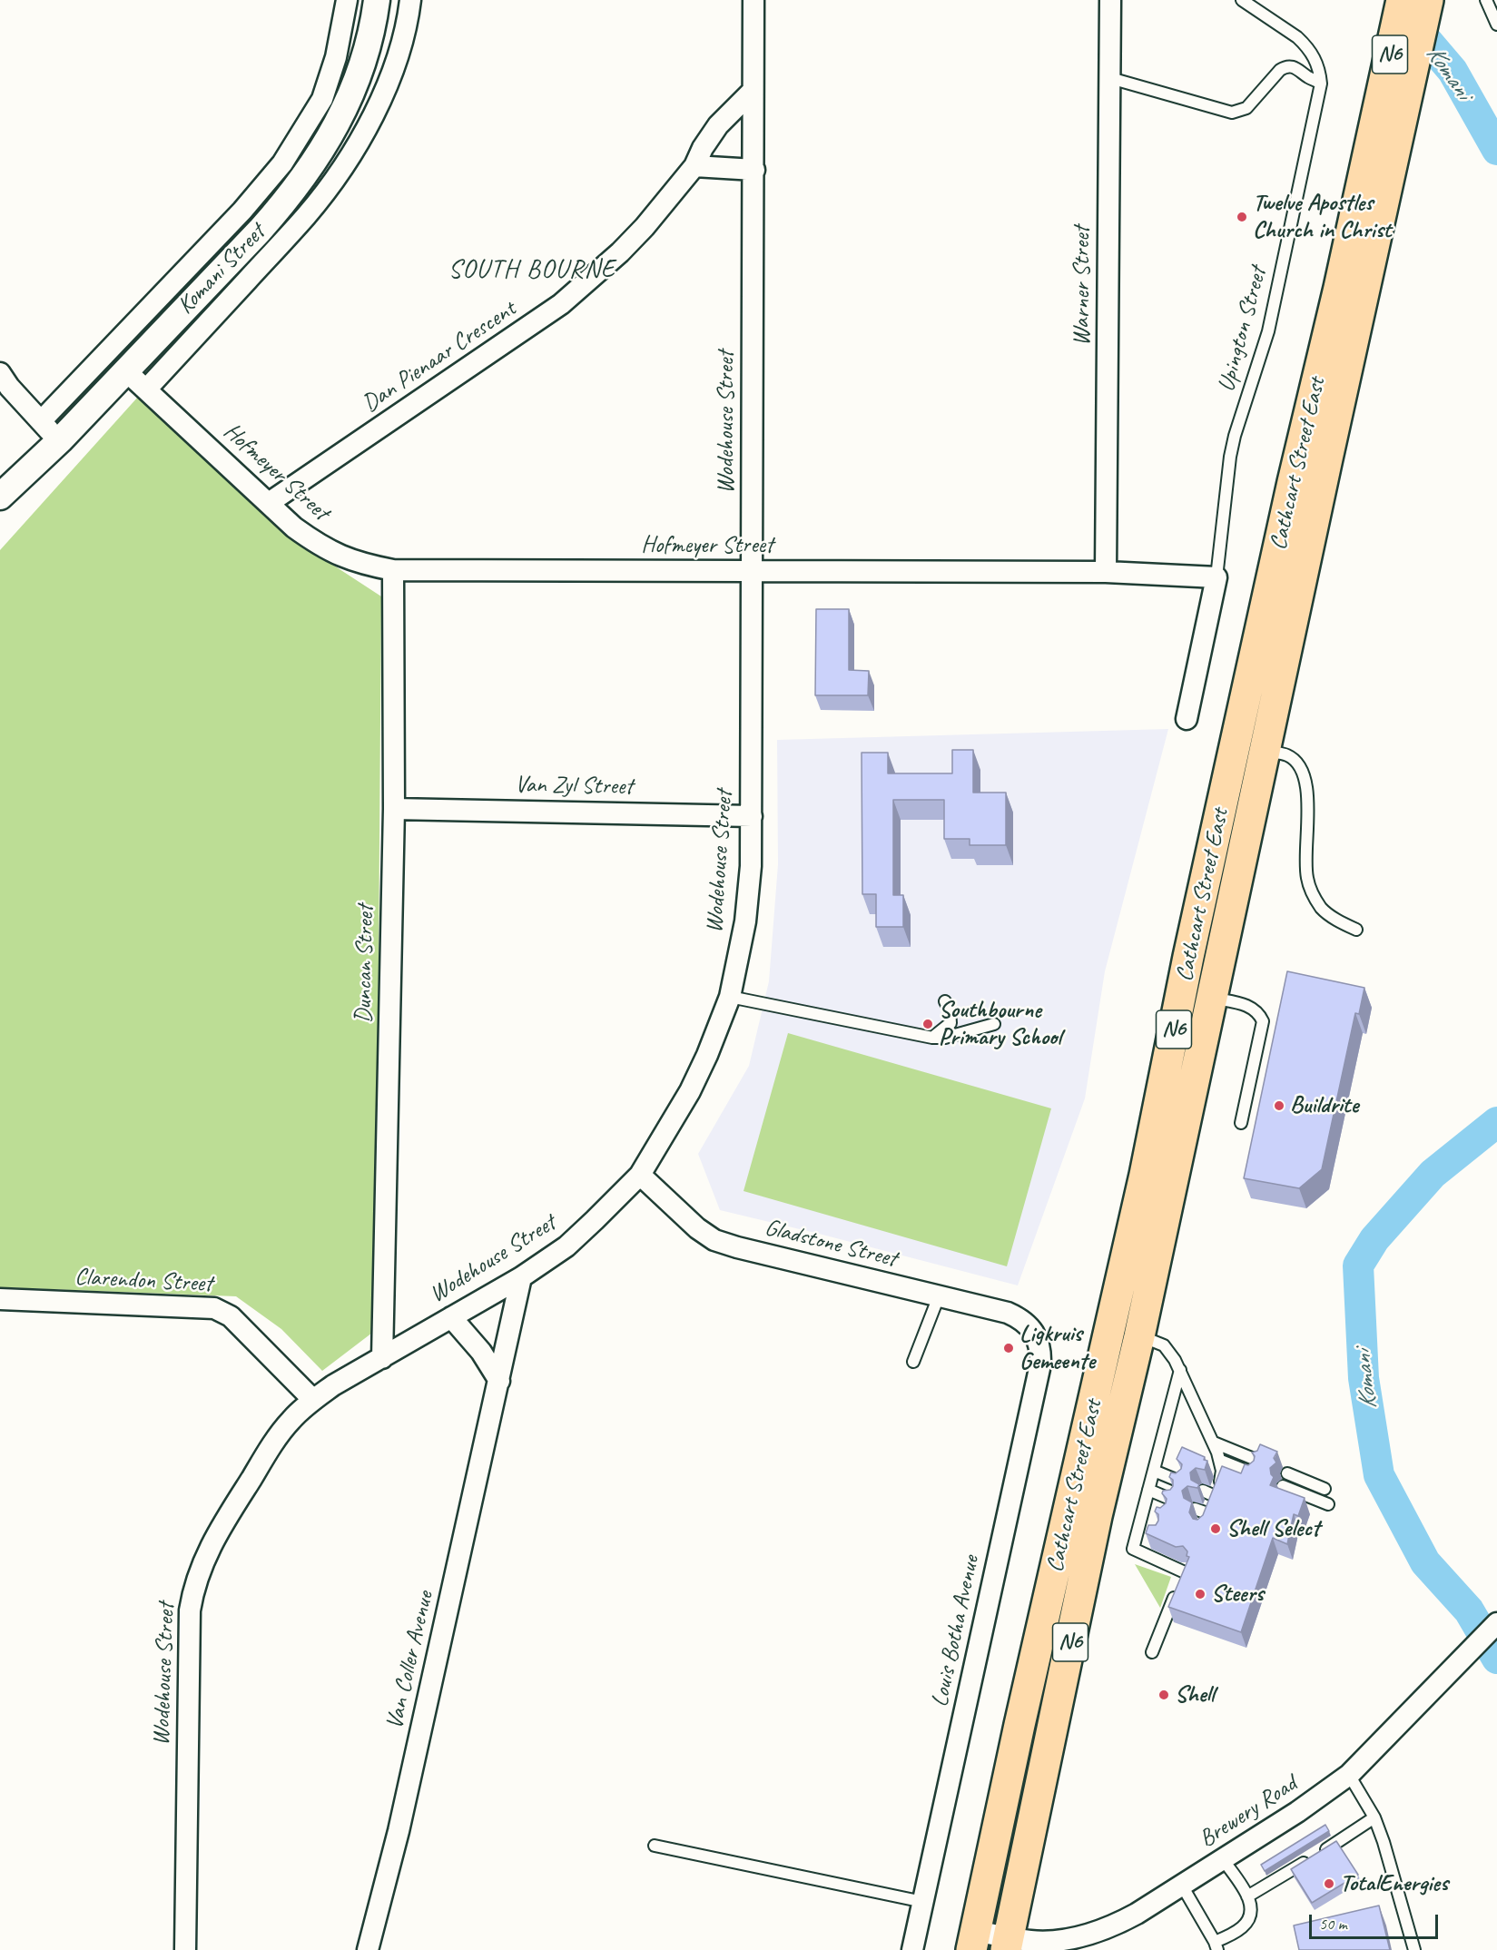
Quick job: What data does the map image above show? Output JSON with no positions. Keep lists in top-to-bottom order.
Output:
{
  "streets": {
    "highway": ["N6", "Cathcart Street East"],
    "street": [
      "Komani Street",
      "Warner Street",
      "Dan Pienaar Crescent",
      "Wodehouse Street",
      "Hofmeyer Street",
      "Van Zyl Street",
      "Duncan Street",
      "Gladstone Street",
      "Clarendon Street",
      "Louis Botha Avenue",
      "Van Coller Avenue",
      "Brewery Road"
    ],
    "lane": ["Upington Street"]
  },
  "crossings": [
    ["Komani Street", "Hofmeyer Street"],
    ["Warner Street", "Hofmeyer Street"],
    ["Upington Street", "Hofmeyer Street"],
    ["Dan Pienaar Crescent", "Wodehouse Street"],
    ["Dan Pienaar Crescent", "Hofmeyer Street"],
    ["Wodehouse Street", "Hofmeyer Street"],
    ["Wodehouse Street", "Van Zyl Street"],
    ["Wodehouse Street", "Duncan Street"],
    ["Wodehouse Street", "Gladstone Street"],
    ["Wodehouse Street", "Clarendon Street"],
    ["Wodehouse Street", "Van Coller Avenue"],
    ["Cathcart Street East", "Brewery Road"],
    ["Hofmeyer Street", "Duncan Street"],
    ["Van Zyl Street", "Duncan Street"],
    ["Gladstone Street", "Louis Botha Avenue"]
  ],
  "districts": ["SOUTH BOURNE"],
  "water": ["Komani"],
  "places": [
    "Twelve Apostles Church in Christ",
    "Southbourne Primary School",
    "Buildrite",
    "Ligkruis Gemeente",
    "Shell Select",
    "Steers",
    "Shell",
    "TotalEnergies"
  ],
  "scale_bar": "50 m"
}
